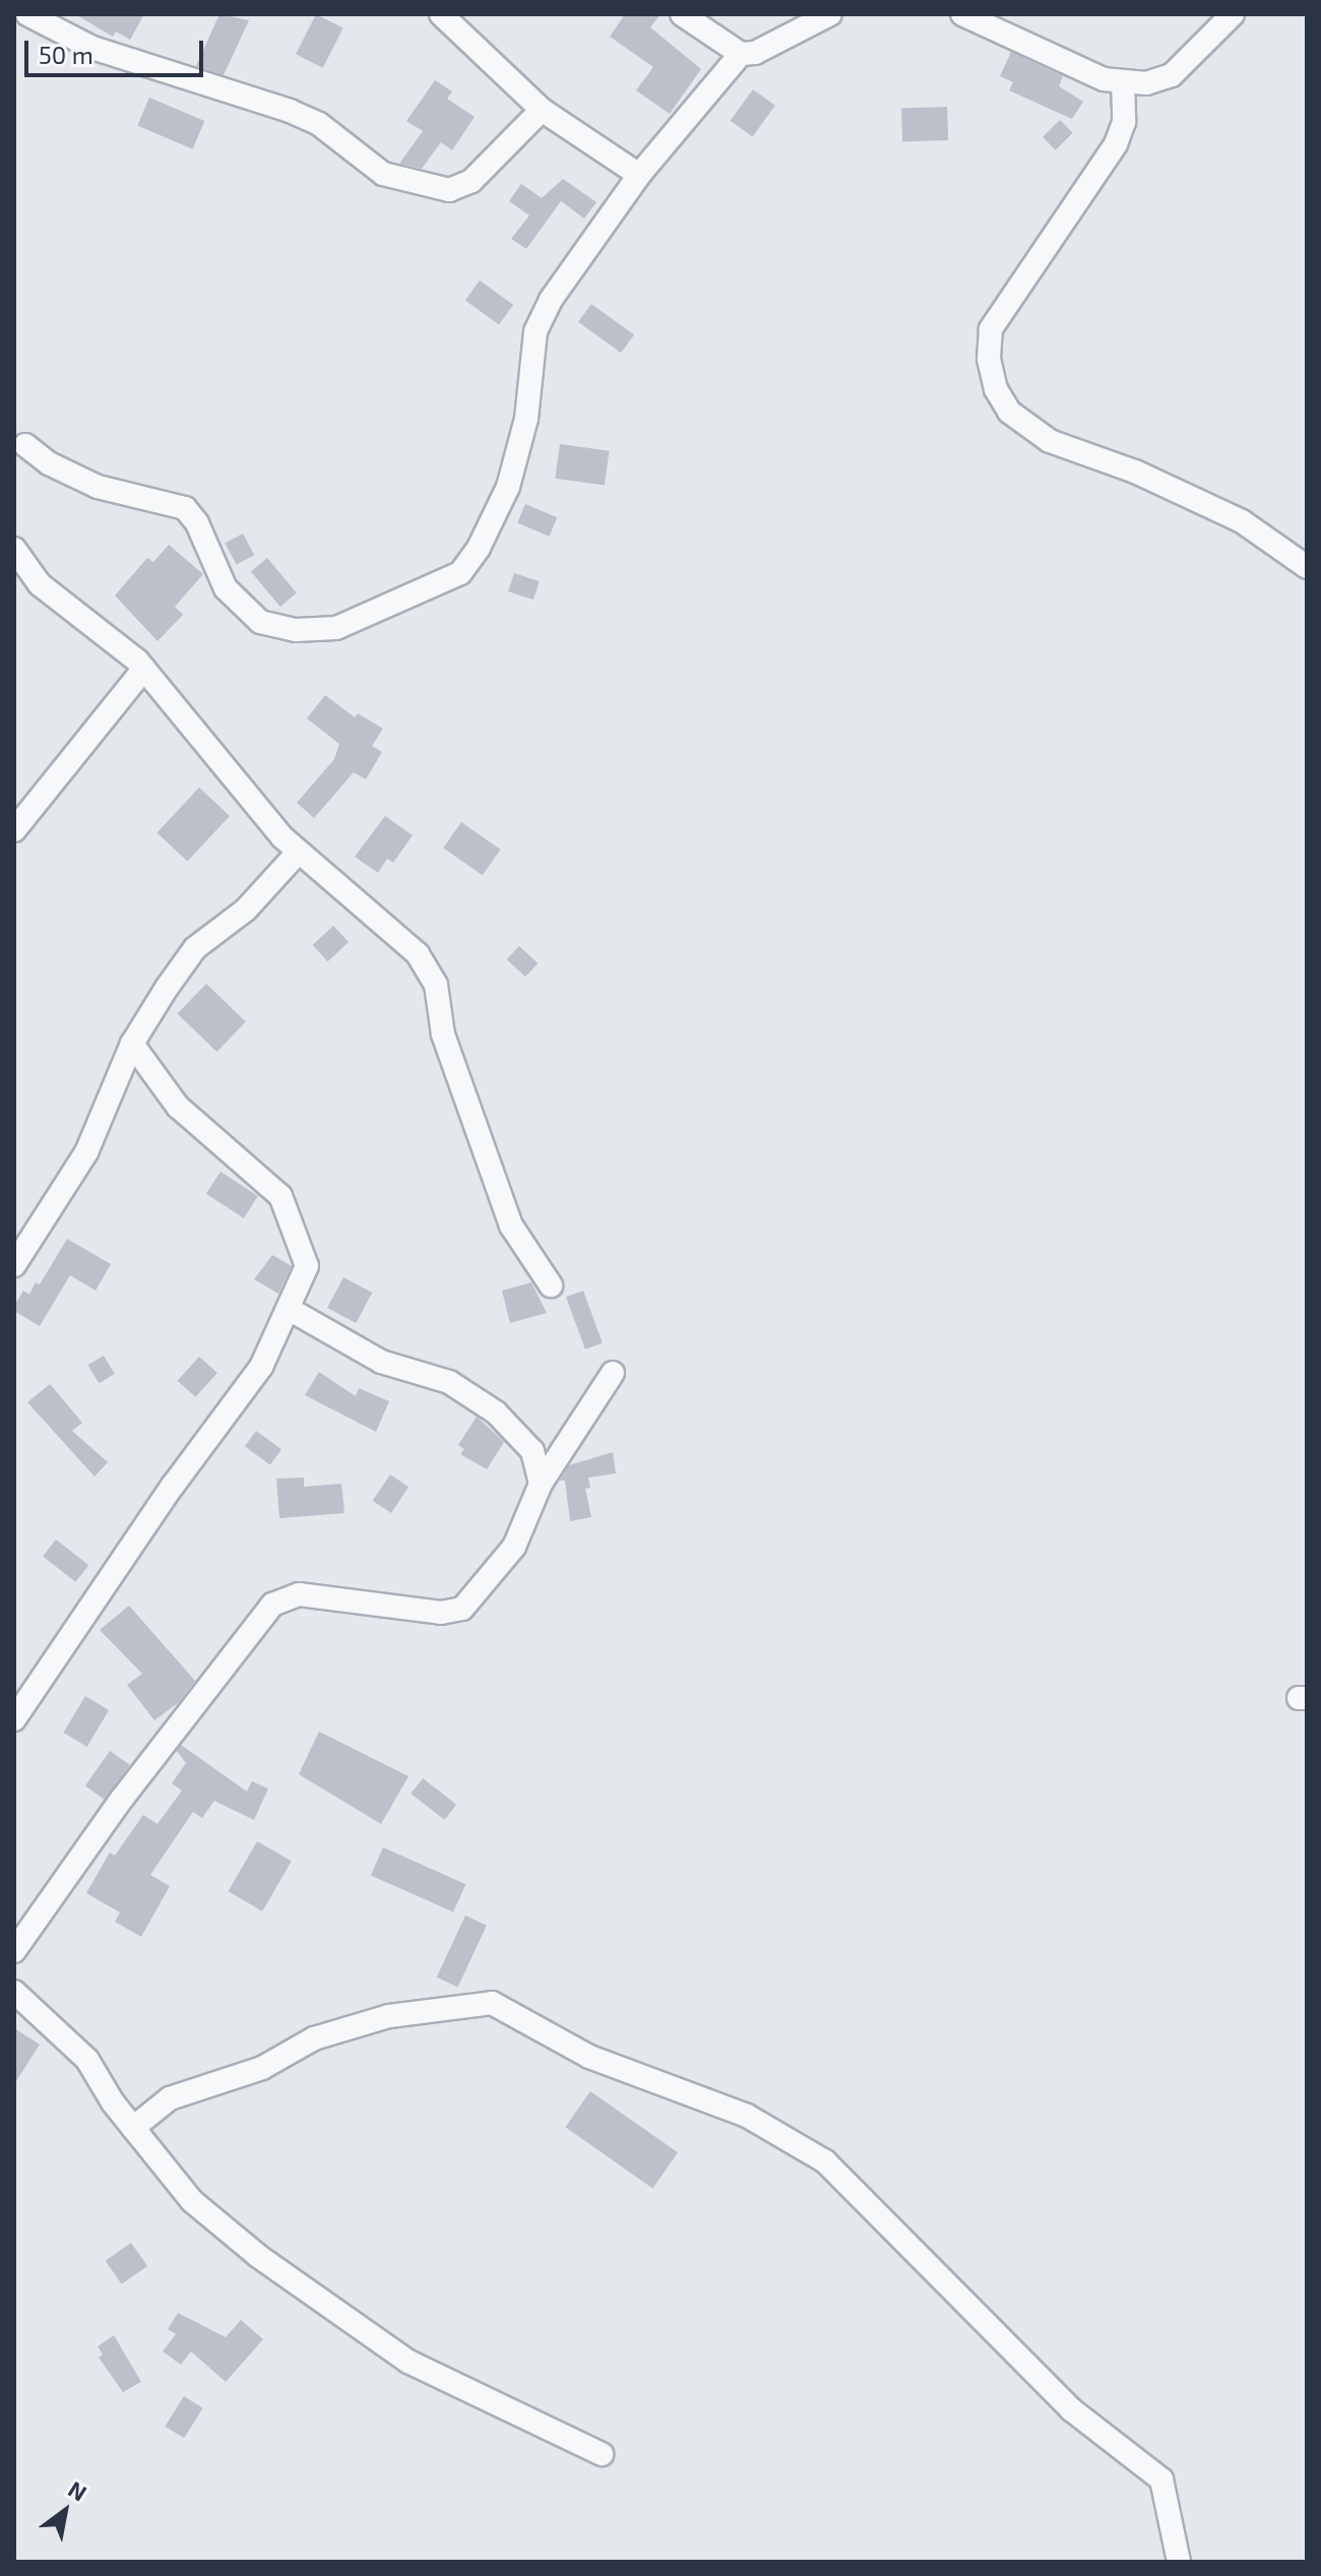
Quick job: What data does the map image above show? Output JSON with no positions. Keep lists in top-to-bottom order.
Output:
{
  "scale_bar": "50 m",
  "north": "top right"
}
